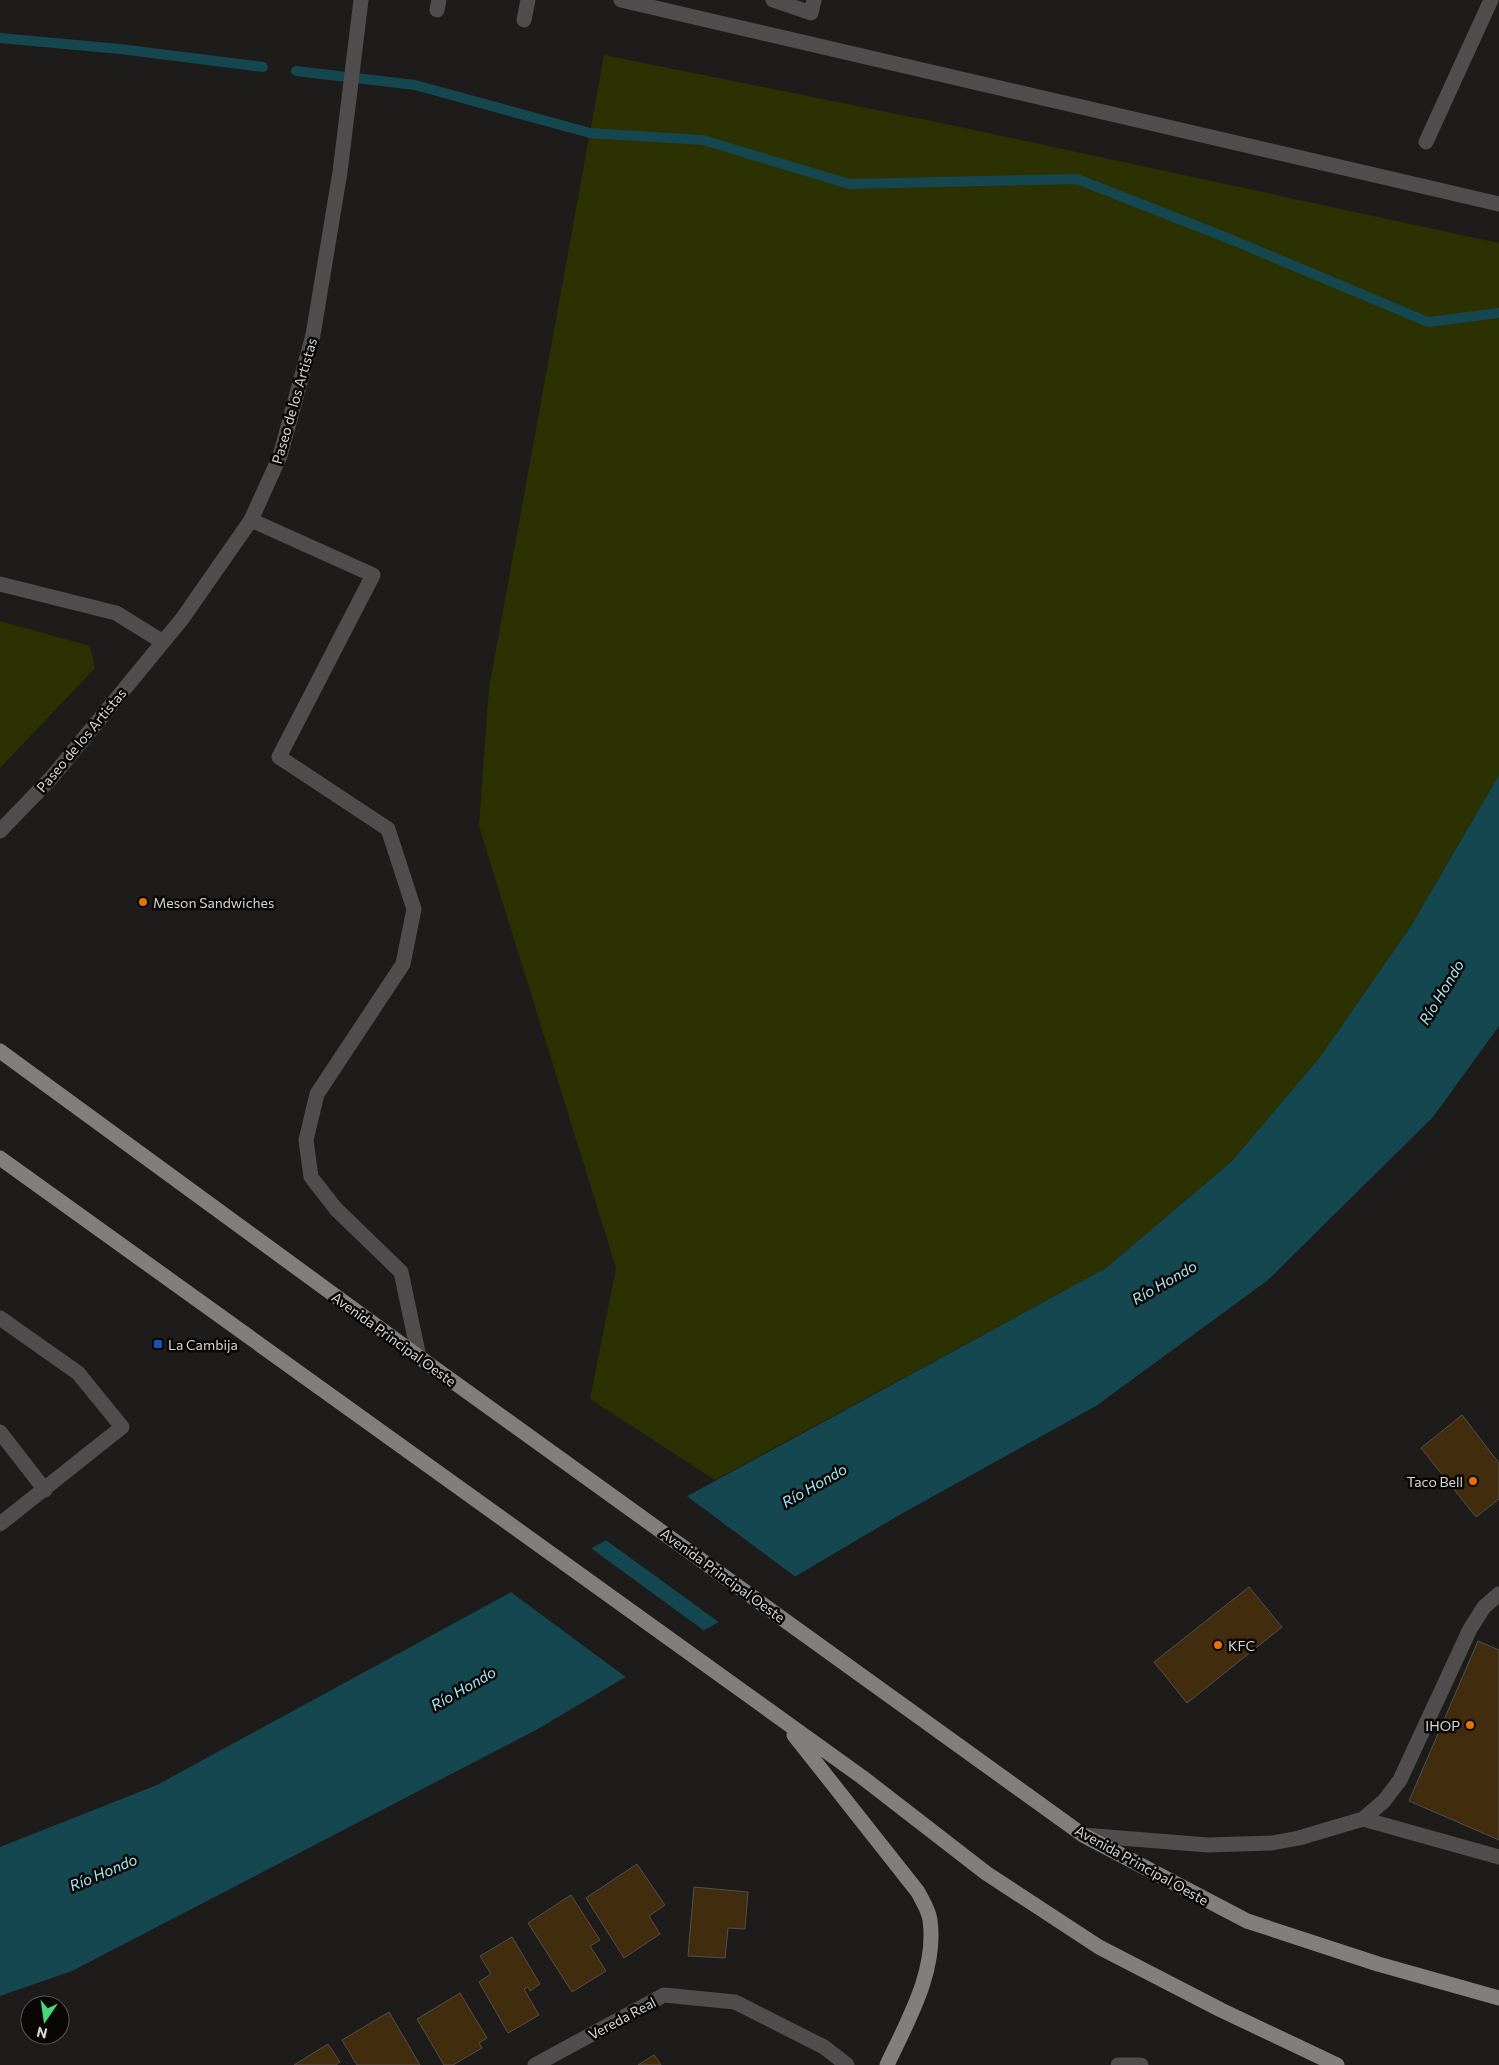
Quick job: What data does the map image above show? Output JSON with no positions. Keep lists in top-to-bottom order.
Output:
{
  "streets": {
    "main road": ["Avenida Principal Oeste"],
    "street": ["Paseo de los Artistas", "Vereda Real"]
  },
  "water": ["Río Hondo"],
  "places": {
    "other": [
      "Meson Sandwiches",
      "Taco Bell",
      "KFC",
      "IHOP"
    ],
    "transit": ["La Cambija"]
  },
  "north": "bottom"
}
